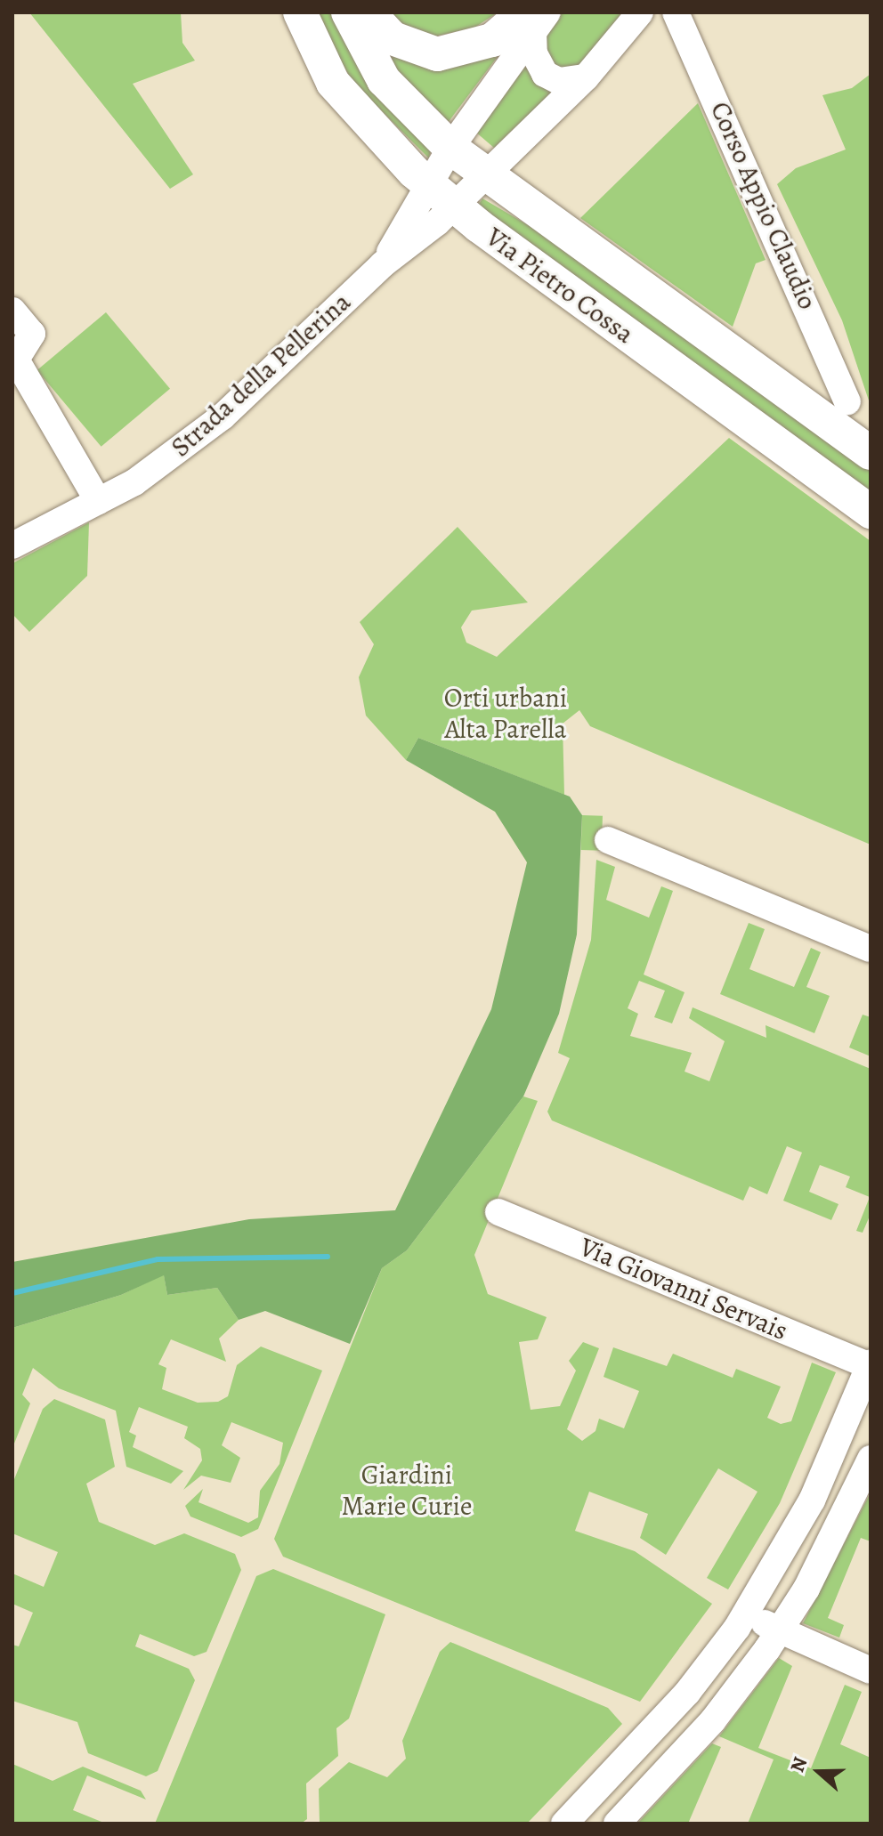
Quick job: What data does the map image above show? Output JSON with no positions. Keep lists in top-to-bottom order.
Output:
{
  "streets": {
    "main road": ["Via Pietro Cossa"],
    "street": ["Corso Appio Claudio", "Strada della Pellerina", "Via Giovanni Servais"]
  },
  "crossings": [
    ["Via Pietro Cossa", "Strada della Pellerina"]
  ],
  "parks": ["Orti urbani Alta Parella", "Giardini Marie Curie"],
  "north": "left"
}
